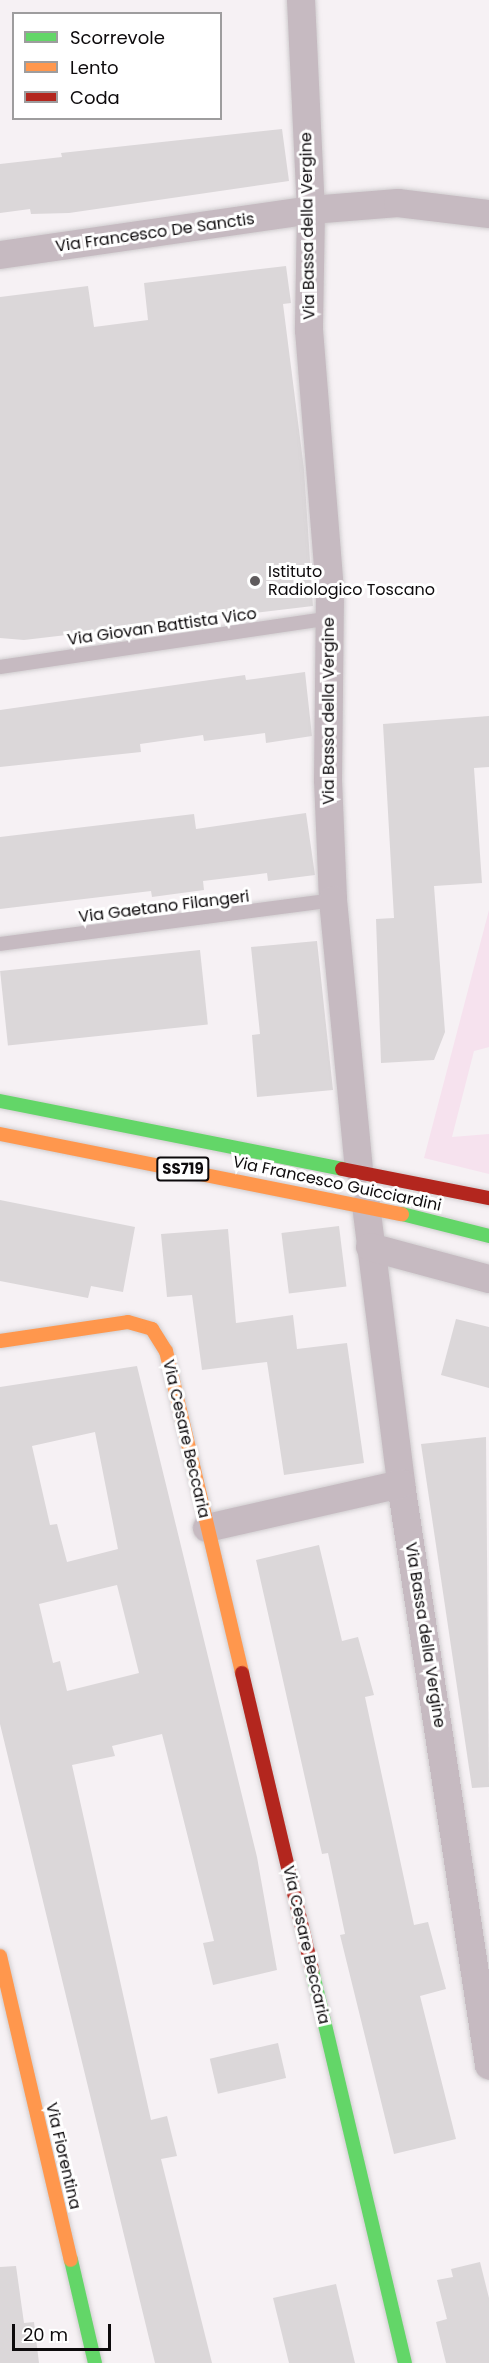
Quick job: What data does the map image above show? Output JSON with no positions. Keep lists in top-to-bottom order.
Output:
{
  "streets": {
    "main road": [
      "SS719",
      "Via Francesco Guicciardini",
      "Via Cesare Beccaria",
      "Via Fiorentina"
    ],
    "street": ["Via Bassa della Vergine", "Via Francesco De Sanctis"],
    "lane": ["Via Giovan Battista Vico", "Via Gaetano Filangeri"]
  },
  "crossings": [
    ["Via Bassa della Vergine", "Via Francesco De Sanctis"],
    ["Via Bassa della Vergine", "Via Giovan Battista Vico"],
    ["Via Bassa della Vergine", "Via Gaetano Filangeri"],
    ["Via Bassa della Vergine", "Via Francesco Guicciardini"],
    ["Via Bassa della Vergine", "Via Cesare Beccaria"]
  ],
  "places": ["Istituto Radiologico Toscano"],
  "legend": ["Scorrevole", "Lento", "Coda"],
  "scale_bar": "20 m"
}
